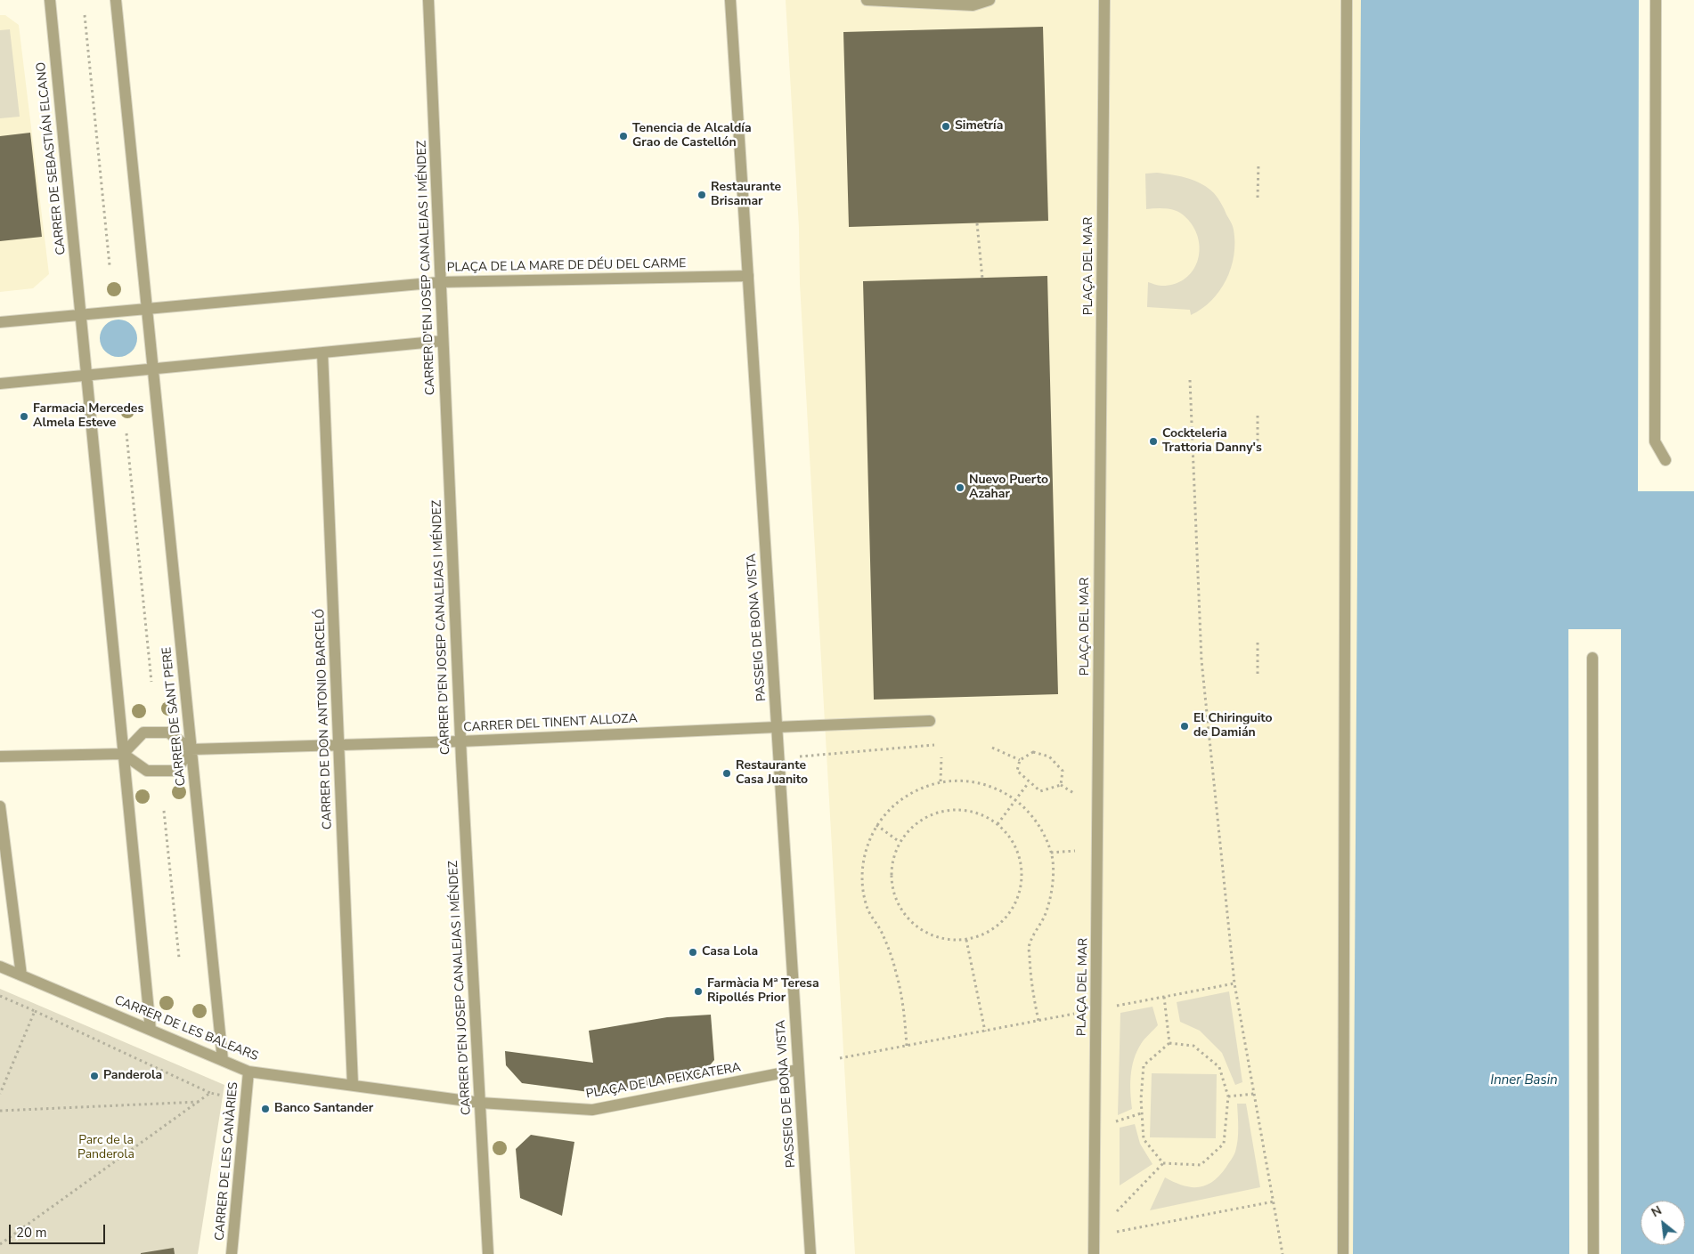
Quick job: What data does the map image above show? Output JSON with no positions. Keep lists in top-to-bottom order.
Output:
{
  "streets": {
    "street": [
      "CARRER DE SEBASTIÁN ELCANO",
      "PLAÇA DE LA MARE DE DÉU DEL CARME",
      "PLAÇA DEL MAR",
      "CARRER D'EN JOSEP CANALEJAS I MÉNDEZ",
      "PASSEIG DE BONA VISTA",
      "CARRER DE SANT PERE",
      "CARRER DE DON ANTONIO BARCELÓ",
      "CARRER DEL TINENT ALLOZA",
      "CARRER DE LES BALEARS",
      "PLAÇA DE LA PEIXCATERA",
      "CARRER DE LES CANÀRIES"
    ]
  },
  "crossings": [
    ["CARRER DE SEBASTIÁN ELCANO", "PLAÇA DE LA MARE DE DÉU DEL CARME"],
    ["PLAÇA DE LA MARE DE DÉU DEL CARME", "CARRER D'EN JOSEP CANALEJAS I MÉNDEZ"],
    ["PLAÇA DE LA MARE DE DÉU DEL CARME", "PASSEIG DE BONA VISTA"],
    ["CARRER D'EN JOSEP CANALEJAS I MÉNDEZ", "CARRER DEL TINENT ALLOZA"],
    ["CARRER D'EN JOSEP CANALEJAS I MÉNDEZ", "CARRER DE LES BALEARS"],
    ["CARRER D'EN JOSEP CANALEJAS I MÉNDEZ", "PLAÇA DE LA PEIXCATERA"],
    ["PASSEIG DE BONA VISTA", "CARRER DEL TINENT ALLOZA"],
    ["PASSEIG DE BONA VISTA", "PLAÇA DE LA PEIXCATERA"],
    ["CARRER DE SANT PERE", "CARRER DEL TINENT ALLOZA"],
    ["CARRER DE SANT PERE", "CARRER DE LES BALEARS"],
    ["CARRER DE DON ANTONIO BARCELÓ", "CARRER DEL TINENT ALLOZA"],
    ["CARRER DE DON ANTONIO BARCELÓ", "CARRER DE LES BALEARS"],
    ["CARRER DE LES BALEARS", "PLAÇA DE LA PEIXCATERA"],
    ["CARRER DE LES BALEARS", "CARRER DE LES CANÀRIES"]
  ],
  "water": ["Inner Basin"],
  "parks": ["Parc de la Panderola"],
  "places": [
    "Simetría",
    "Tenencia de Alcaldía Grao de Castellón",
    "Restaurante Brisamar",
    "Farmacia Mercedes Almela Esteve",
    "Cockteleria Trattoria Danny's",
    "Nuevo Puerto Azahar",
    "El Chiringuito de Damián",
    "Restaurante Casa Juanito",
    "Casa Lola",
    "Farmàcia Mª Teresa Ripollés Prior",
    "Panderola",
    "Banco Santander"
  ],
  "scale_bar": "20 m",
  "north": "top left"
}
